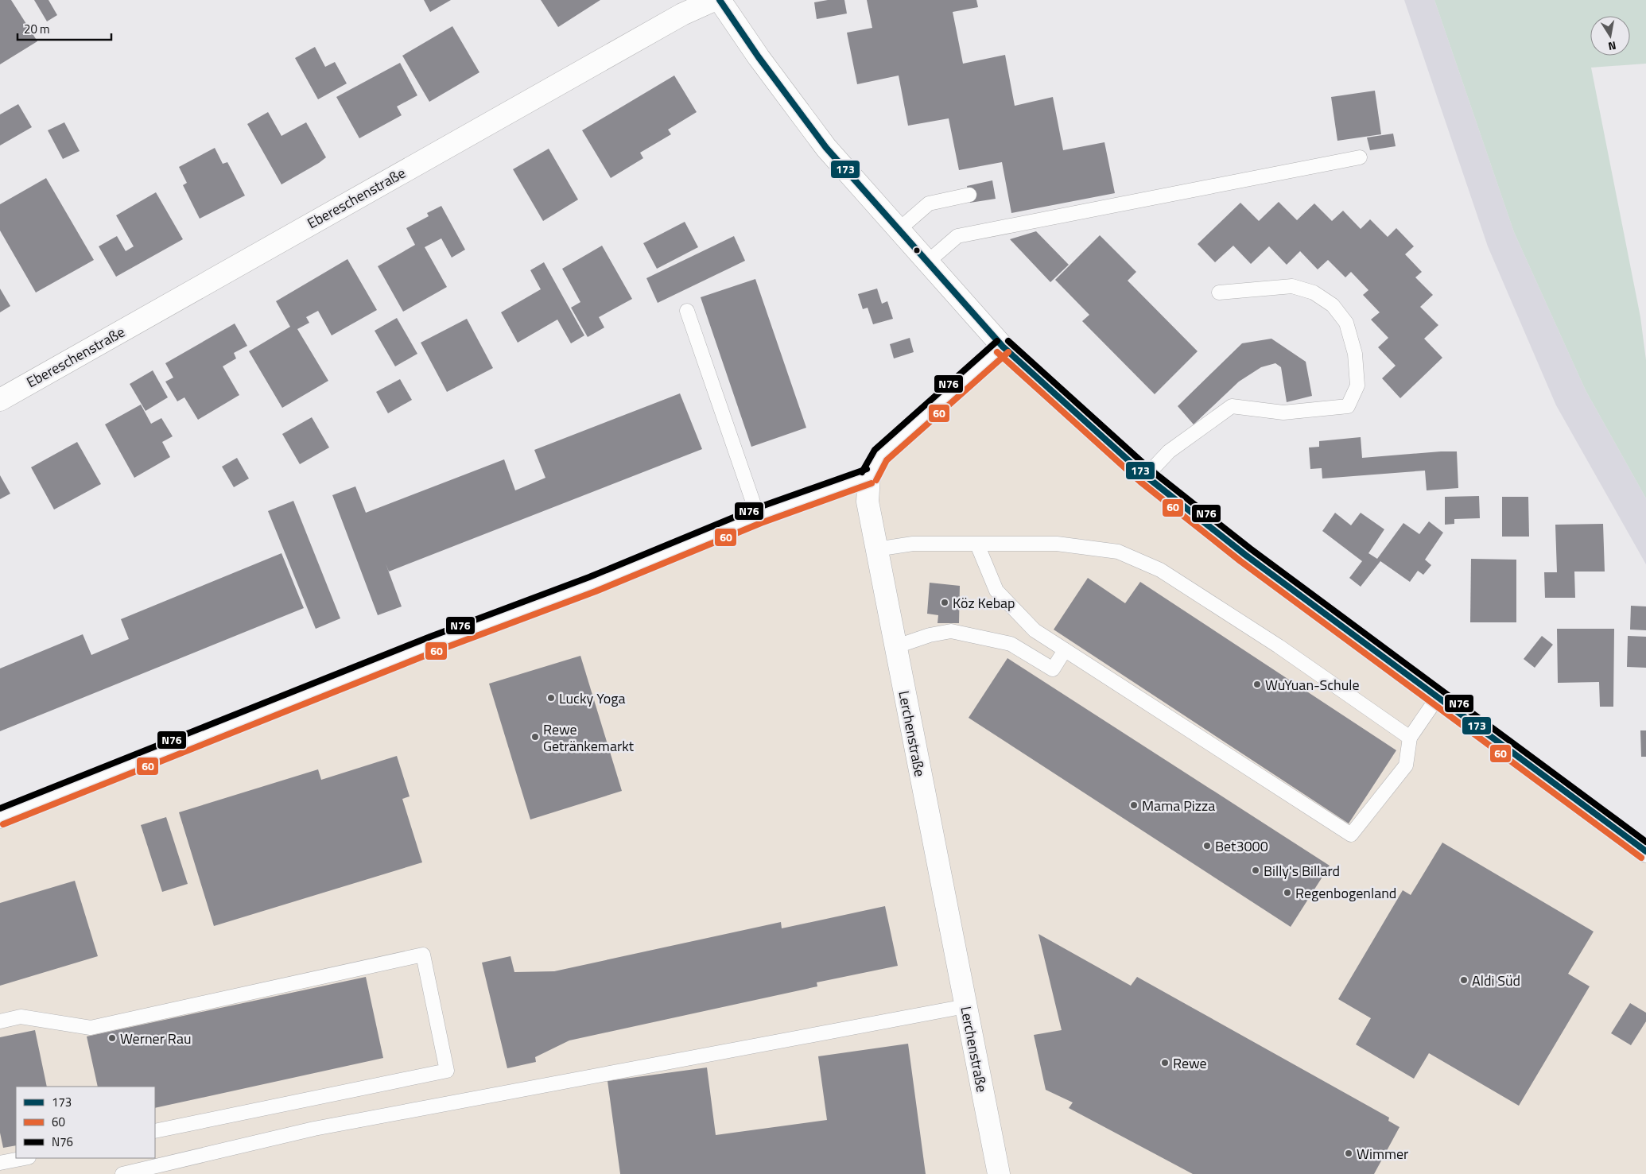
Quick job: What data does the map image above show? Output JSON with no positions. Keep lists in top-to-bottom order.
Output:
{
  "streets": {
    "street": ["Ebereschenstraße", "Lerchenstraße"]
  },
  "places": [
    "Köz Kebap",
    "WuYuan-Schule",
    "Lucky Yoga",
    "Rewe Getränkemarkt",
    "Mama Pizza",
    "Bet3000",
    "Billy's Billard",
    "Regenbogenland",
    "Aldi Süd",
    "Werner Rau",
    "Rewe",
    "Wimmer"
  ],
  "lines": ["transit line 173", "transit line N76", "transit line 60"],
  "legend": ["173", "60", "N76"],
  "scale_bar": "20 m",
  "north": "bottom"
}
